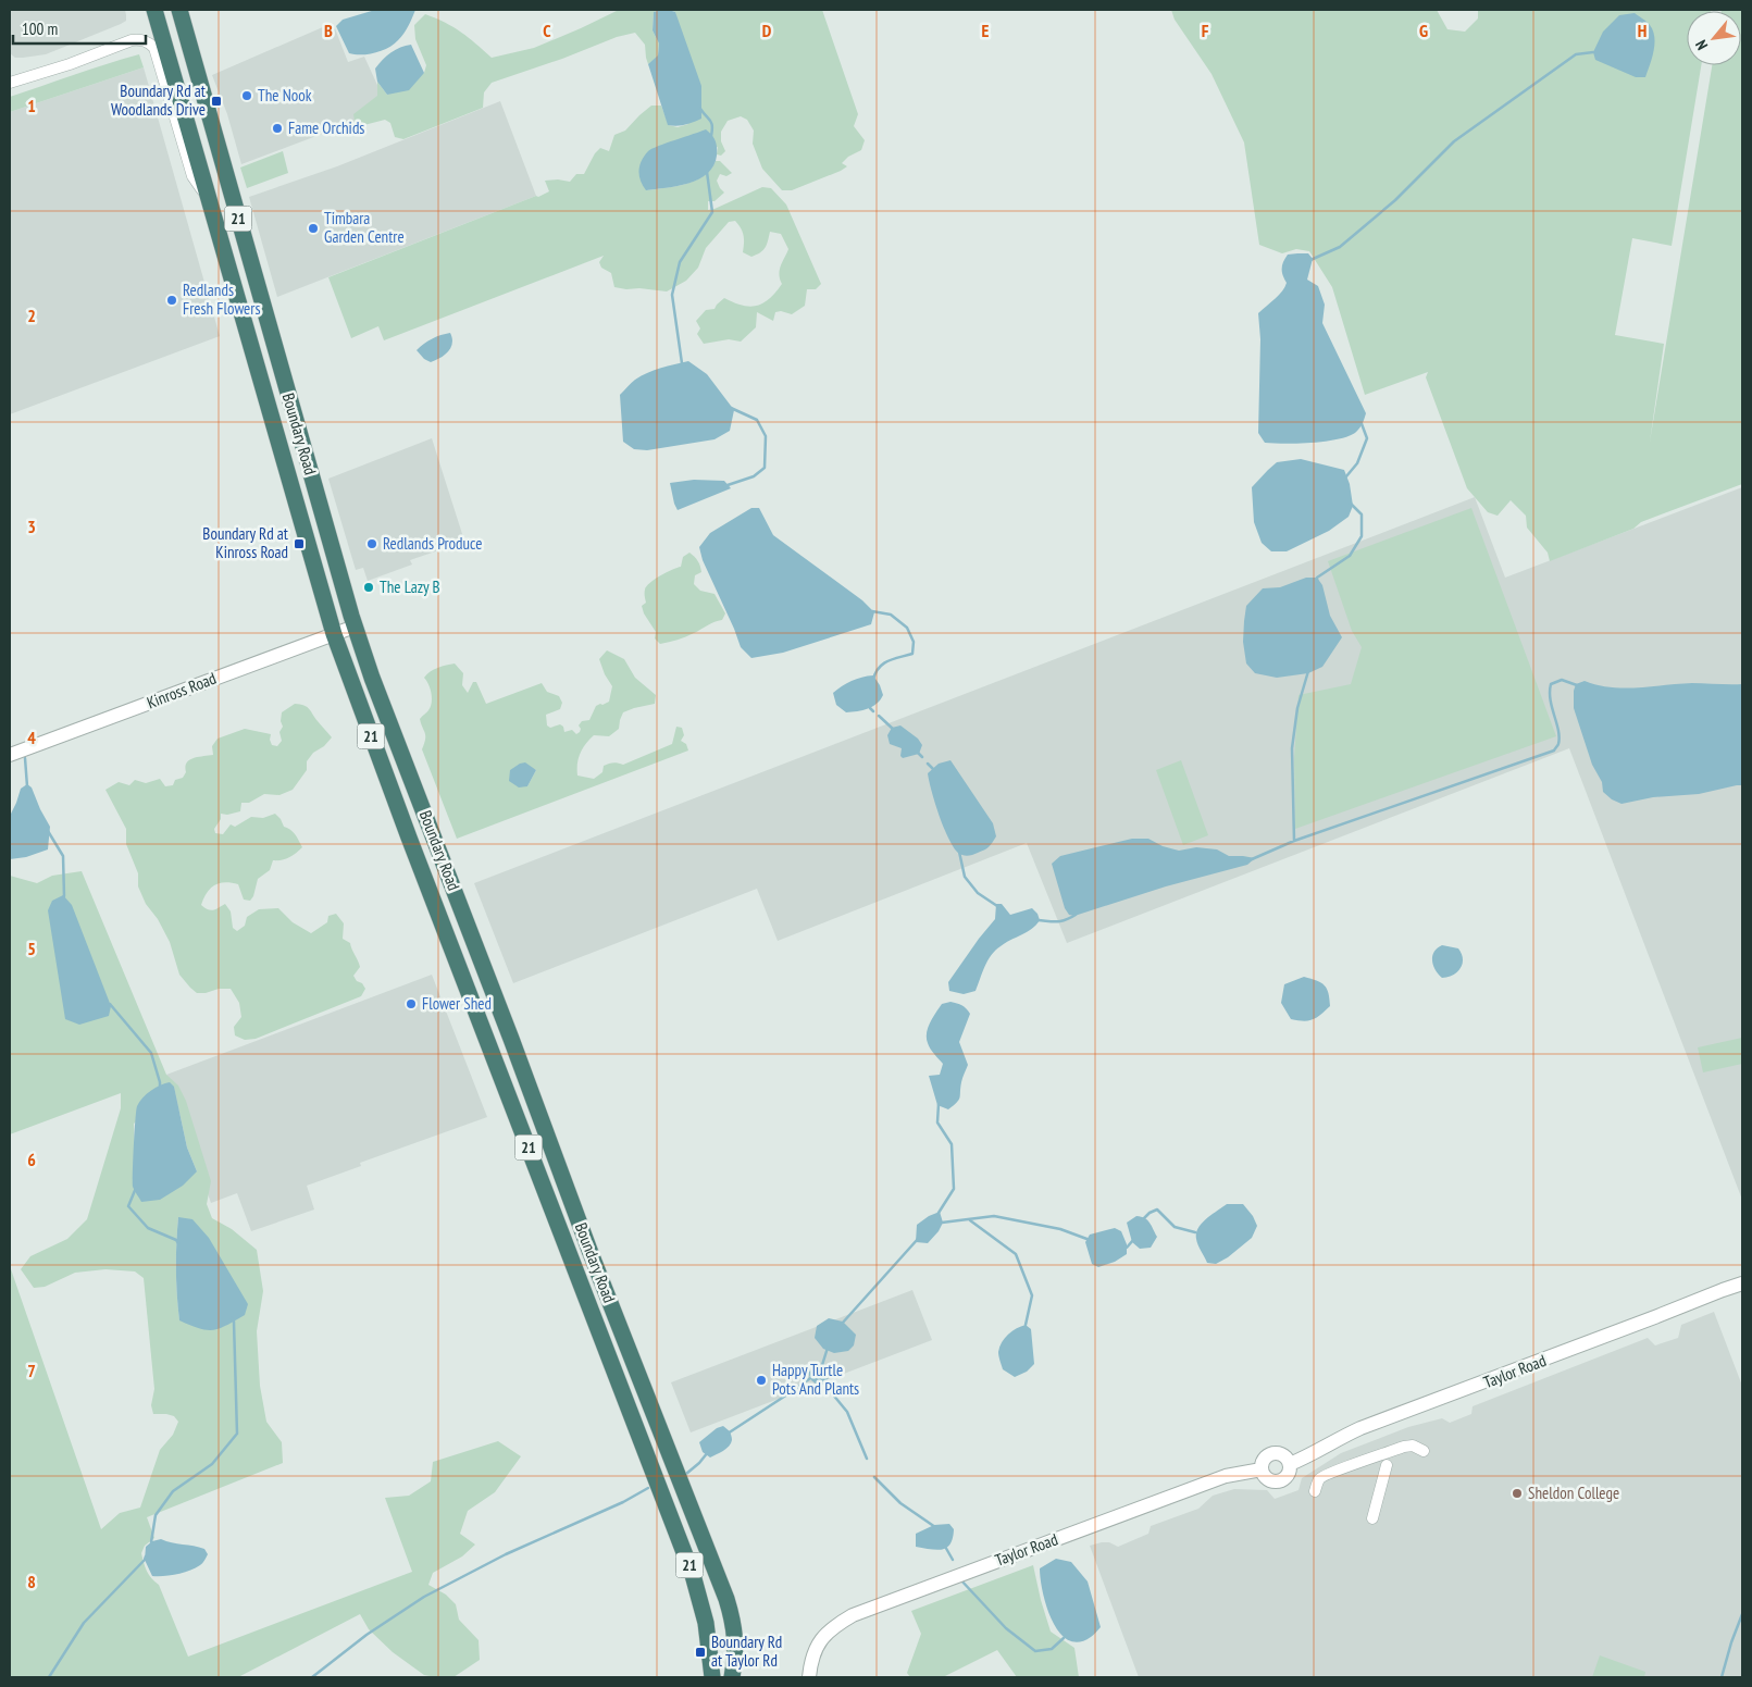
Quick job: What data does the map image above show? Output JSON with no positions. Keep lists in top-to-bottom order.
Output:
{
  "streets": {
    "highway": ["21", "Boundary Road"],
    "street": ["Kinross Road", "Taylor Road"]
  },
  "crossings": [
    ["Boundary Road", "Kinross Road"]
  ],
  "places": {
    "other": [
      "The Nook",
      "Fame Orchids",
      "Timbara Garden Centre",
      "Redlands Fresh Flowers",
      "Redlands Produce",
      "The Lazy B",
      "Flower Shed",
      "Happy Turtle Pots And Plants",
      "Sheldon College"
    ],
    "transit": ["Boundary Rd at Woodlands Drive", "Boundary Rd at Kinross Road", "Boundary Rd at Taylor Rd"]
  },
  "scale_bar": "100 m",
  "north": "bottom left",
  "grid": {
    "columns": [
      "B",
      "C",
      "D",
      "E",
      "F",
      "G",
      "H"
    ],
    "rows": [
      "1",
      "2",
      "3",
      "4",
      "5",
      "6",
      "7",
      "8"
    ]
  }
}
